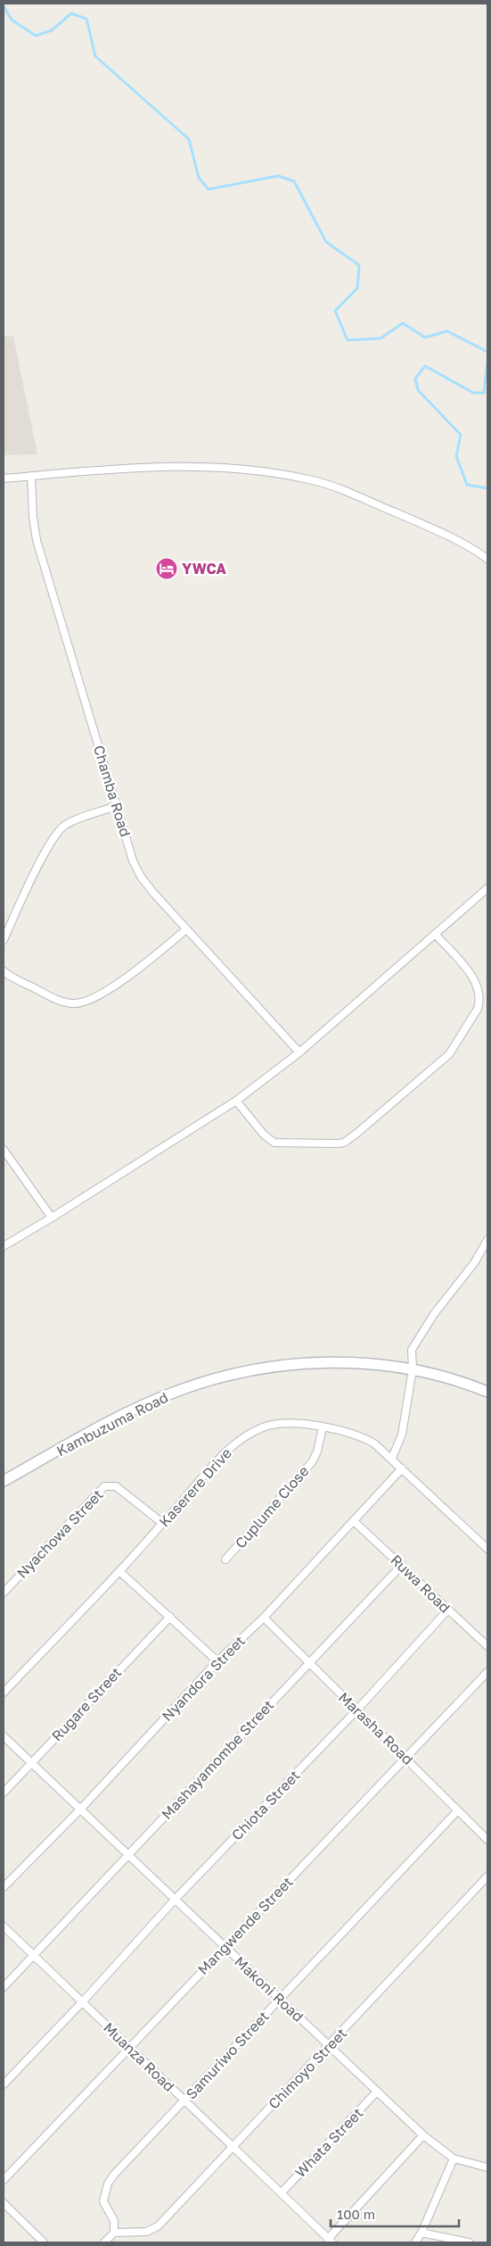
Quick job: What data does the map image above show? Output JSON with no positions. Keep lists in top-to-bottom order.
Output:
{
  "streets": {
    "main road": ["Kambuzuma Road"],
    "street": [
      "Chamba Road",
      "Kaserere Drive",
      "Cuplume Close",
      "Nyachowa Street",
      "Ruwa Road",
      "Nyandora Street",
      "Rugare Street",
      "Marasha Road",
      "Mashayamombe Street",
      "Chiota Street",
      "Mangwende Street",
      "Makoni Road",
      "Samuriwo Street",
      "Muanza Road",
      "Chimoyo Street",
      "Whata Street"
    ]
  },
  "crossings": [
    ["Kaserere Drive", "Cuplume Close"],
    ["Kaserere Drive", "Nyachowa Street"],
    ["Kaserere Drive", "Nyandora Street"],
    ["Ruwa Road", "Nyandora Street"],
    ["Ruwa Road", "Mashayamombe Street"],
    ["Ruwa Road", "Chiota Street"],
    ["Nyandora Street", "Marasha Road"],
    ["Nyandora Street", "Makoni Road"],
    ["Rugare Street", "Makoni Road"],
    ["Marasha Road", "Mashayamombe Street"],
    ["Marasha Road", "Chiota Street"],
    ["Marasha Road", "Mangwende Street"],
    ["Marasha Road", "Samuriwo Street"],
    ["Mashayamombe Street", "Makoni Road"],
    ["Mashayamombe Street", "Muanza Road"],
    ["Chiota Street", "Makoni Road"],
    ["Chiota Street", "Muanza Road"],
    ["Mangwende Street", "Makoni Road"],
    ["Mangwende Street", "Muanza Road"],
    ["Makoni Road", "Samuriwo Street"],
    ["Makoni Road", "Chimoyo Street"],
    ["Makoni Road", "Whata Street"],
    ["Samuriwo Street", "Muanza Road"],
    ["Samuriwo Street", "Chimoyo Street"],
    ["Muanza Road", "Chimoyo Street"],
    ["Muanza Road", "Whata Street"]
  ],
  "places": {
    "hotel": ["YWCA"]
  },
  "scale_bar": "100 m"
}
